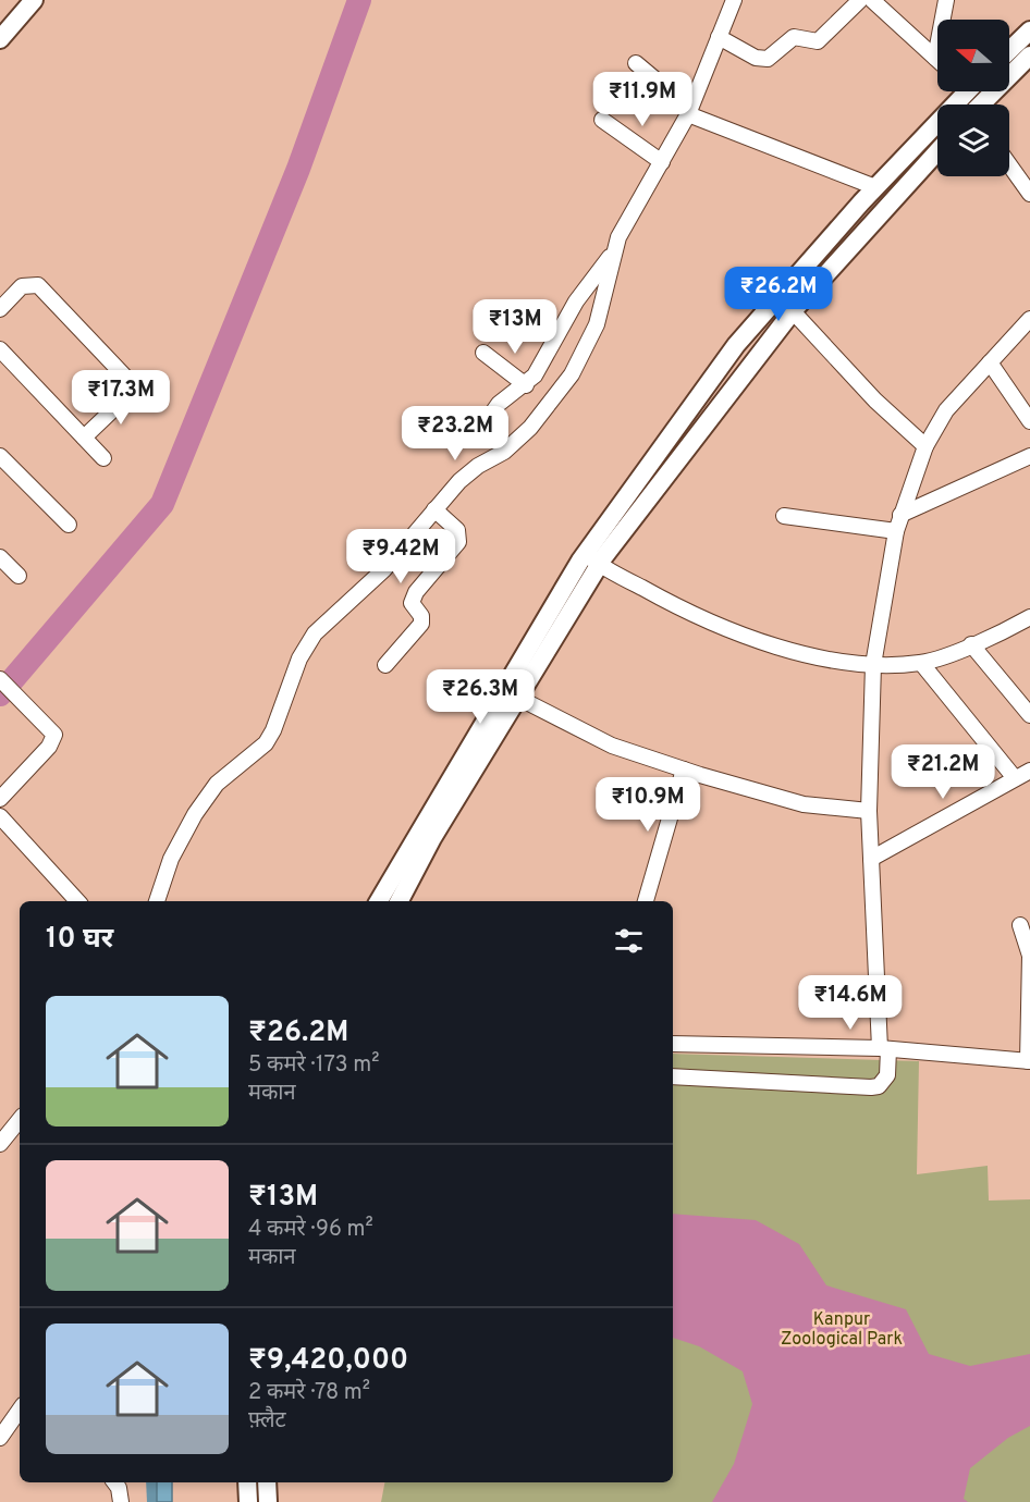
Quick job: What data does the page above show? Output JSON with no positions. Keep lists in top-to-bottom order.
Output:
{
  "parks": ["Kanpur Zoological Park"],
  "north": "left",
  "page": {
    "price": [
      "₹11.9M",
      "₹26.2M",
      "₹13M",
      "₹17.3M",
      "₹23.2M",
      "₹9.42M",
      "₹26.3M",
      "₹21.2M",
      "₹10.9M",
      "₹14.6M"
    ],
    "heading": "10 घर",
    "list": [
      {
        "name": "₹26.2M",
        "note": "5 कमरे · 173 m² · मकान"
      },
      {
        "name": "₹13M",
        "note": "4 कमरे · 96 m² · मकान"
      },
      {
        "name": "₹9,420,000",
        "note": "2 कमरे · 78 m² · फ़्लैट"
      }
    ]
  }
}
